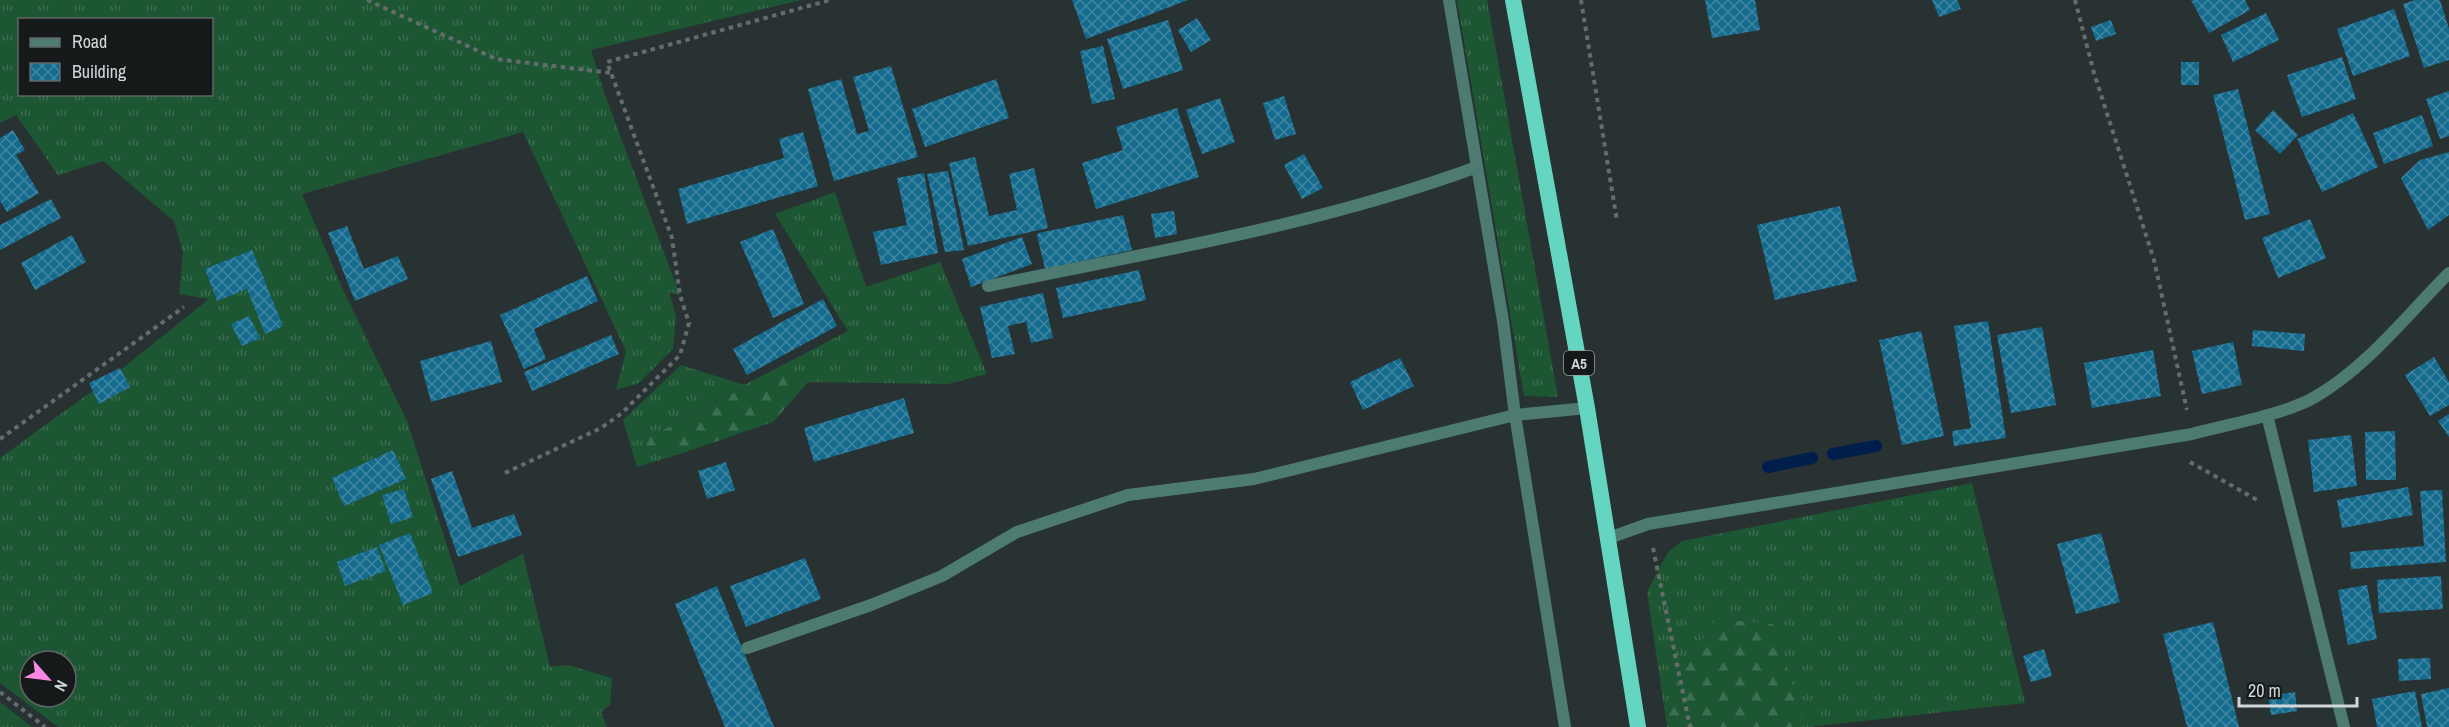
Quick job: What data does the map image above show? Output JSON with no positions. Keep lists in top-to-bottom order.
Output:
{
  "streets": {
    "highway": ["A5"]
  },
  "legend": ["Road", "Building"],
  "scale_bar": "20 m",
  "north": "bottom right"
}
